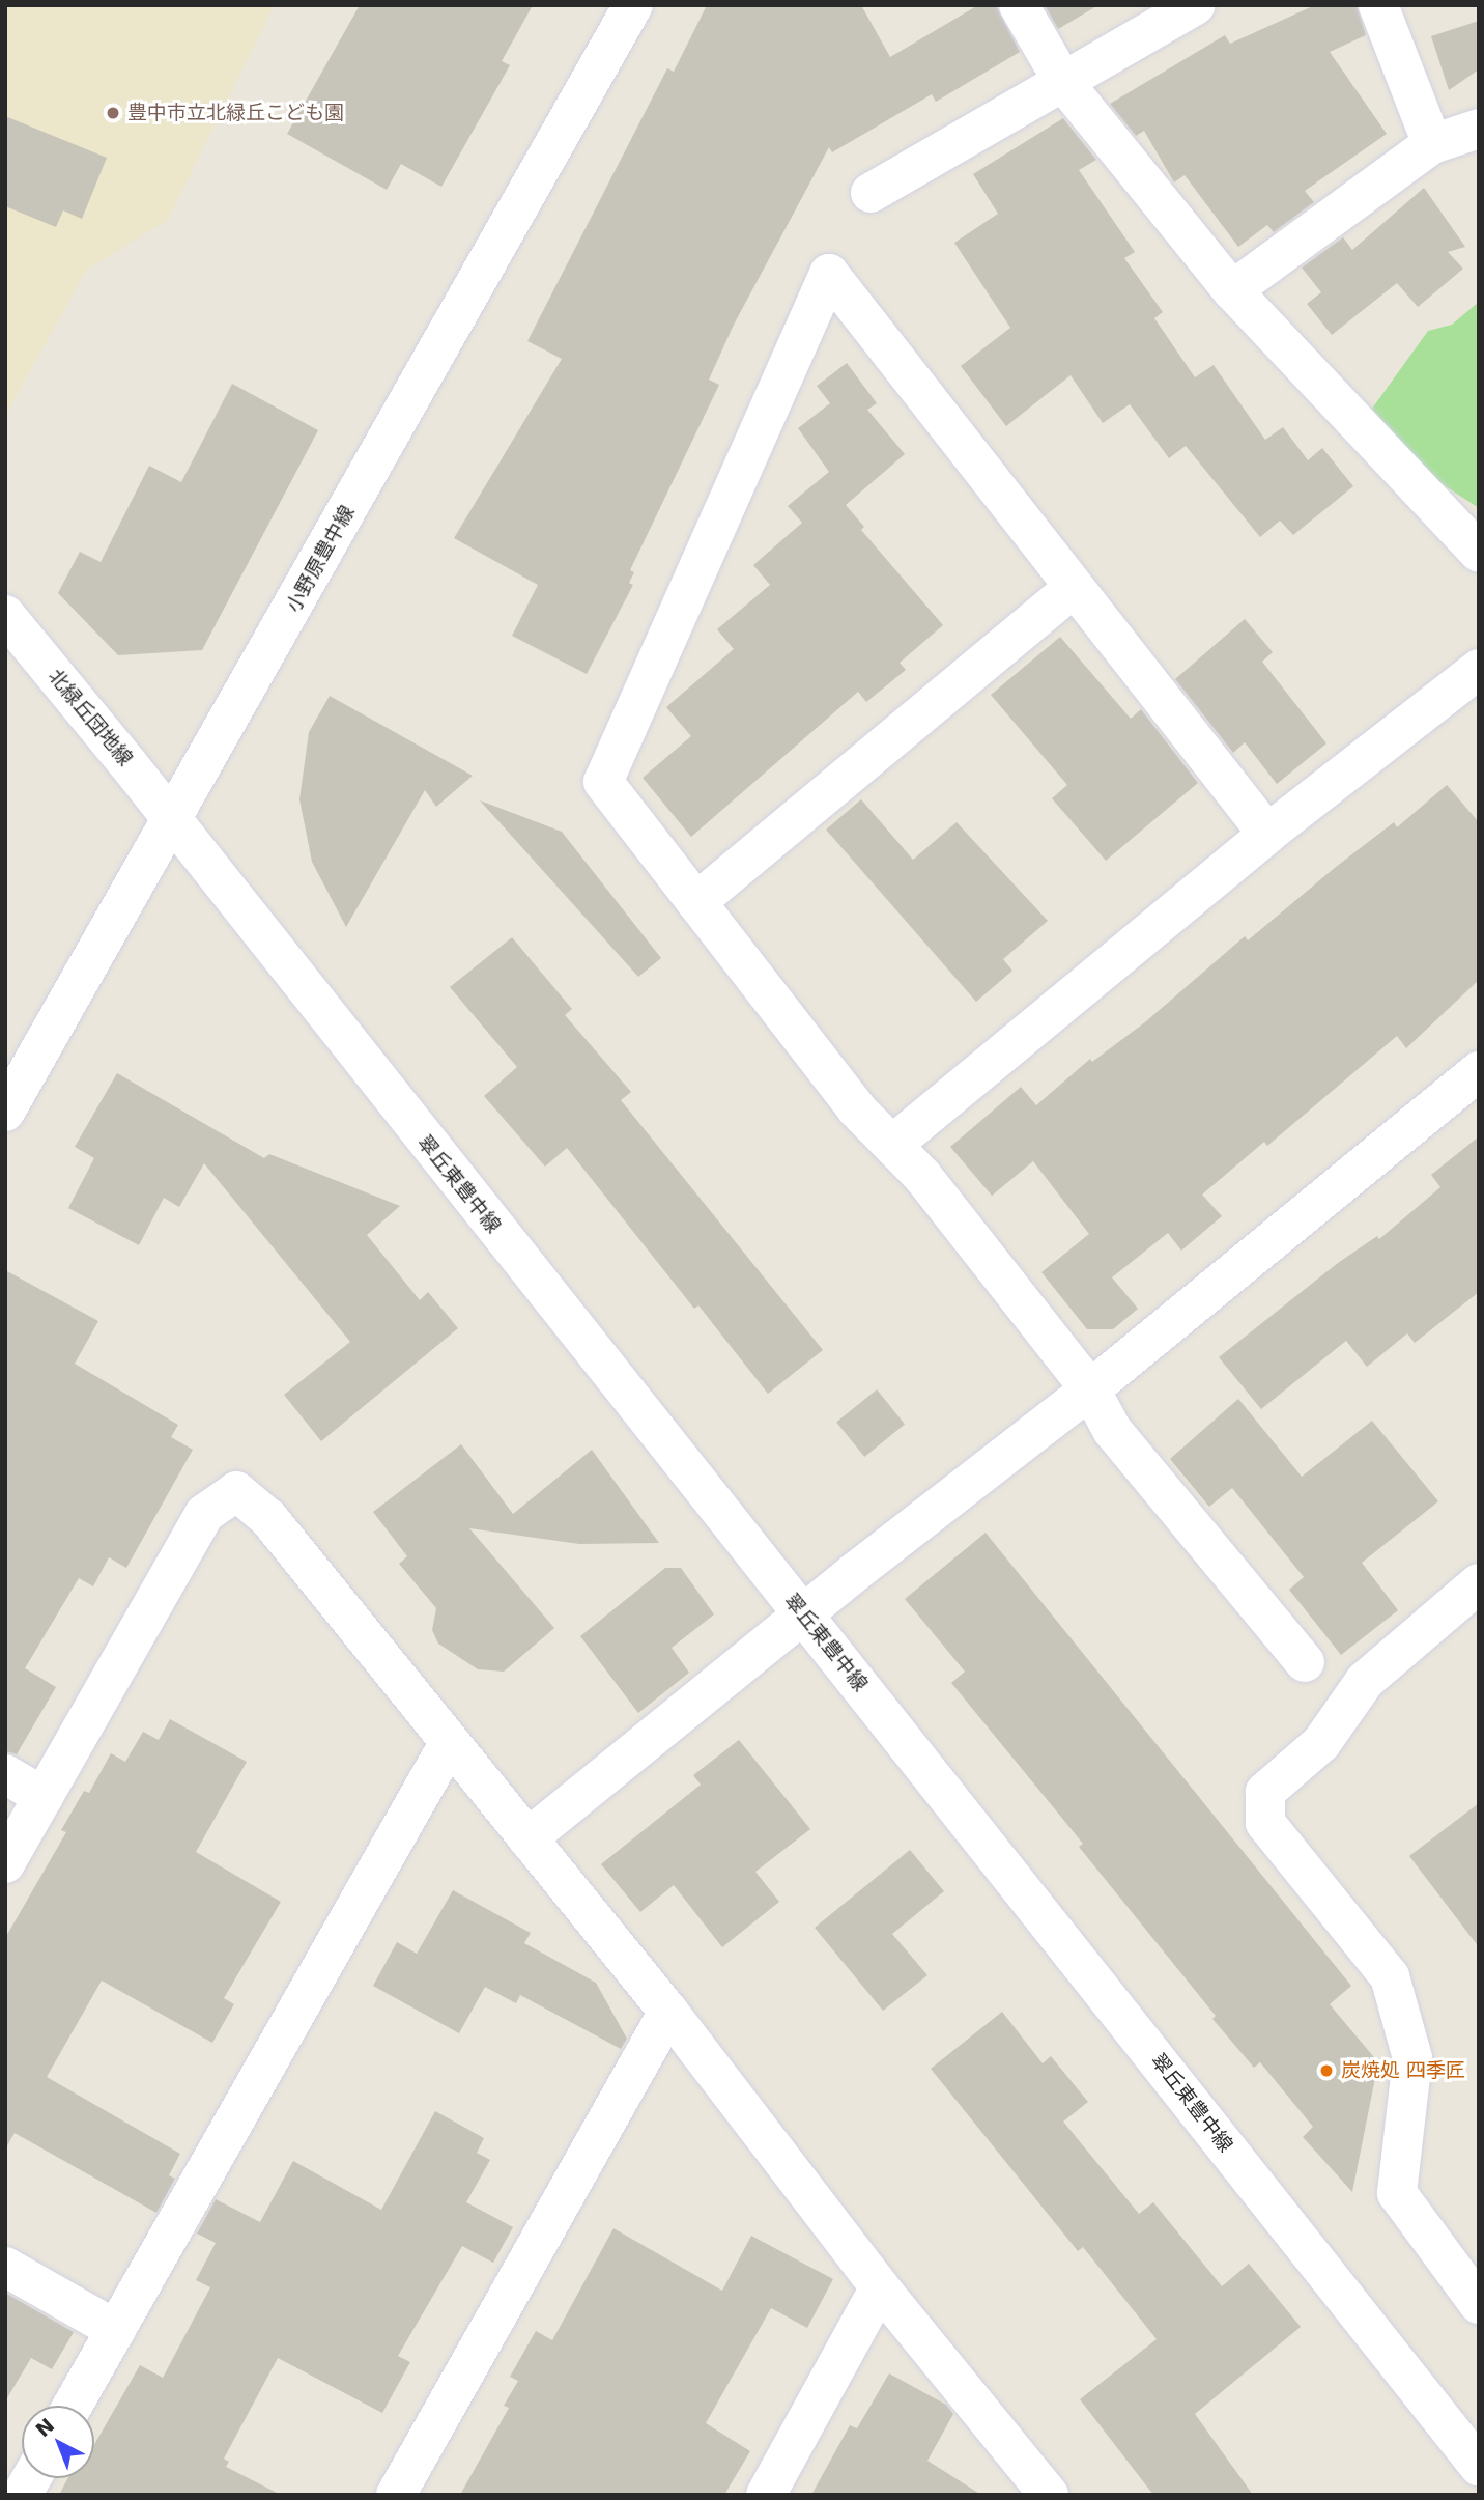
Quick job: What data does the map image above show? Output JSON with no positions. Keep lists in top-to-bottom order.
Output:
{
  "streets": {
    "street": ["小野原豊中線", "北緑丘団地線", "翠丘東豊中線"]
  },
  "crossings": [
    ["小野原豊中線", "北緑丘団地線"],
    ["小野原豊中線", "翠丘東豊中線"],
    ["北緑丘団地線", "翠丘東豊中線"]
  ],
  "places": ["豊中市立北緑丘こども園", "炭焼処 四季匠"],
  "north": "top left"
}
